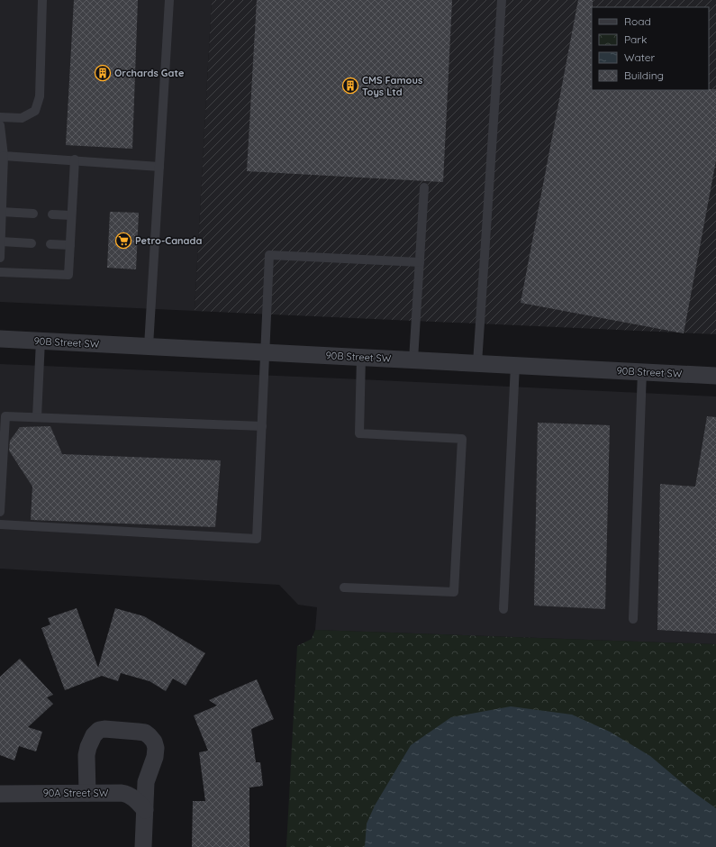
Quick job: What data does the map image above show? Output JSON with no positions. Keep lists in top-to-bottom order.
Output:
{
  "streets": {
    "street": ["90B Street SW", "90A Street SW"]
  },
  "places": {
    "building": ["Orchards Gate", "CMS Famous Toys Ltd"],
    "supermarket": ["Petro-Canada"]
  },
  "legend": [
    "Road",
    "Park",
    "Water",
    "Building"
  ]
}
